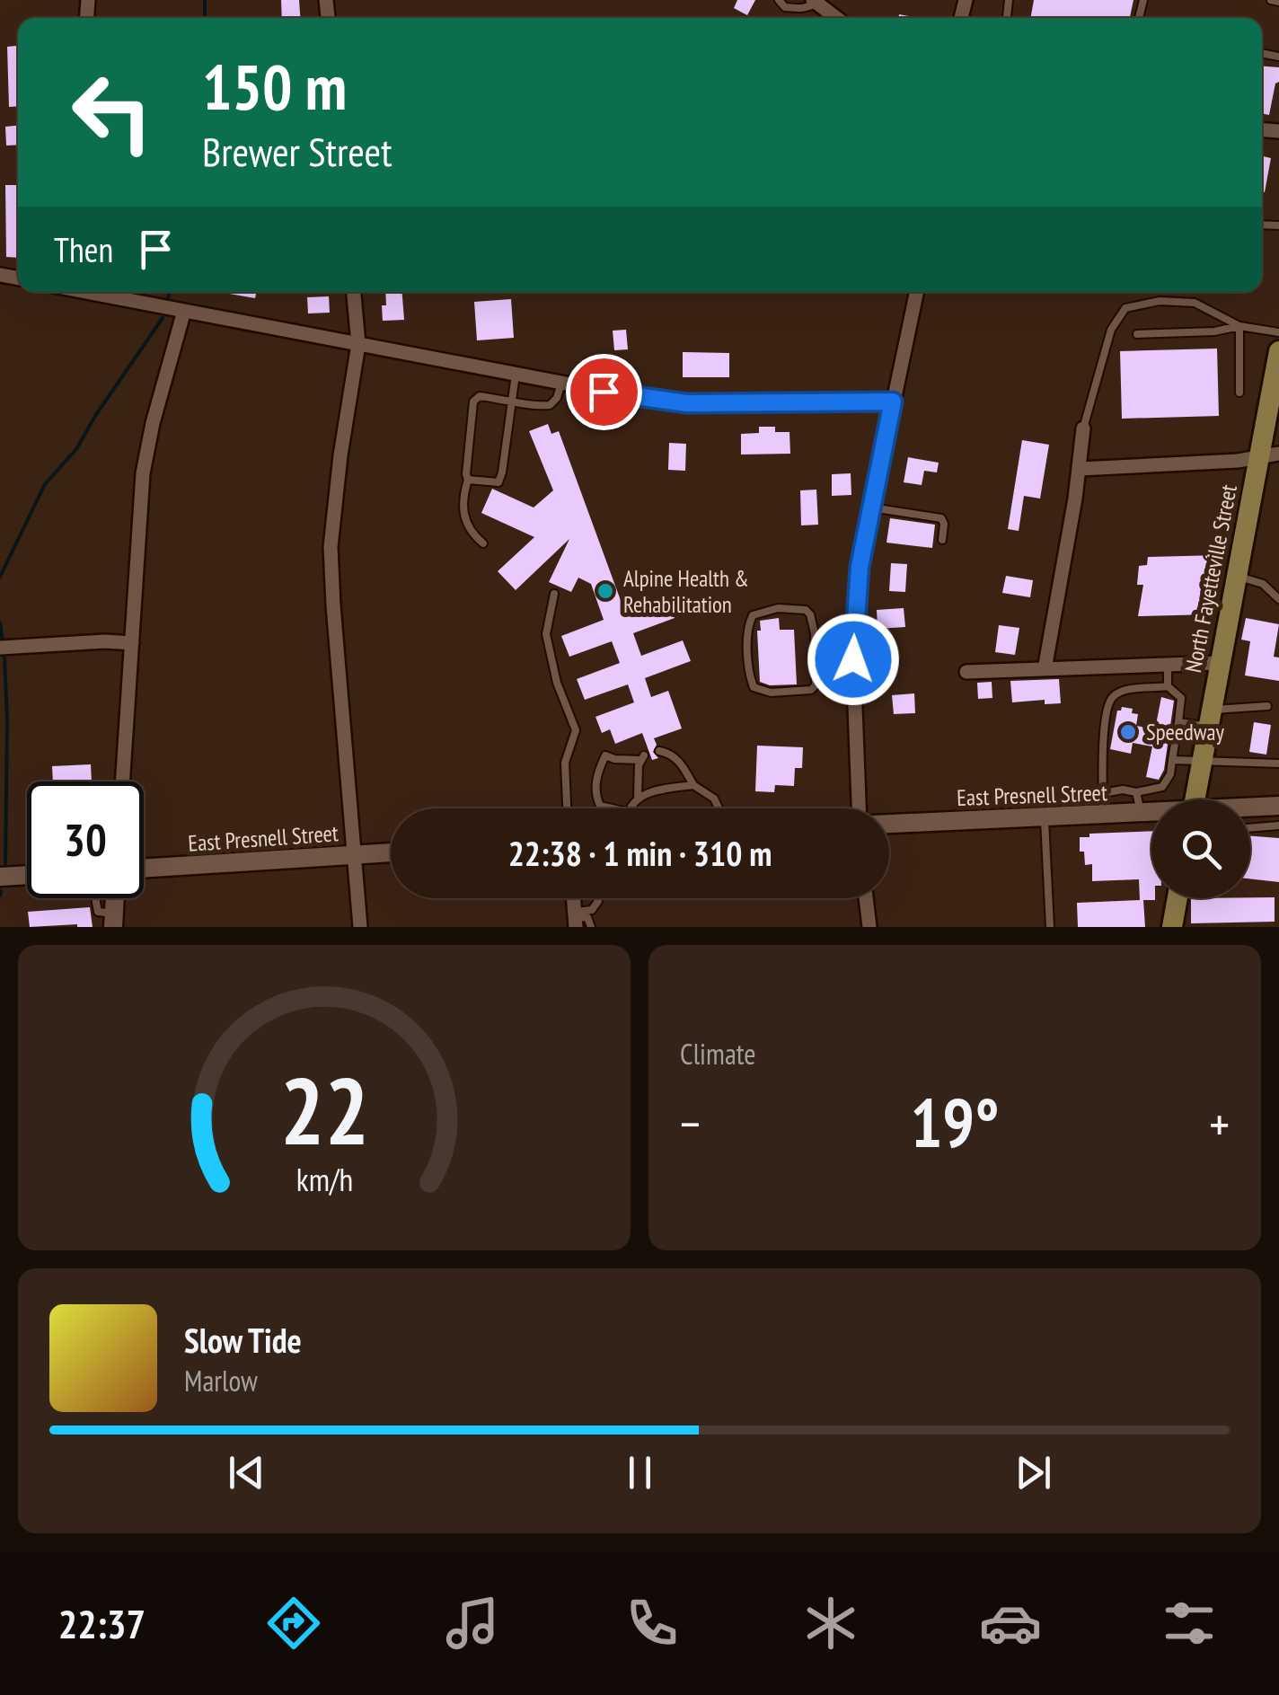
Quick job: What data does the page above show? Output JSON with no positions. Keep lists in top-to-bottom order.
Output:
{
  "streets": {
    "main road": ["North Fayetteville Street", "East Presnell Street"]
  },
  "places": ["Alpine Health & Rehabilitation", "Speedway"],
  "page": {
    "turn": ["150 m", "Brewer Street"],
    "then": "Then",
    "limit": "30",
    "trip": "22:38 · 1 min · 310 m",
    "tile": "Climate",
    "heat": ["−", "19°", "+"],
    "song": ["Slow Tide", "Marlow"],
    "tabs": "22:37",
    "gauge": ["22", "km/h"]
  }
}
